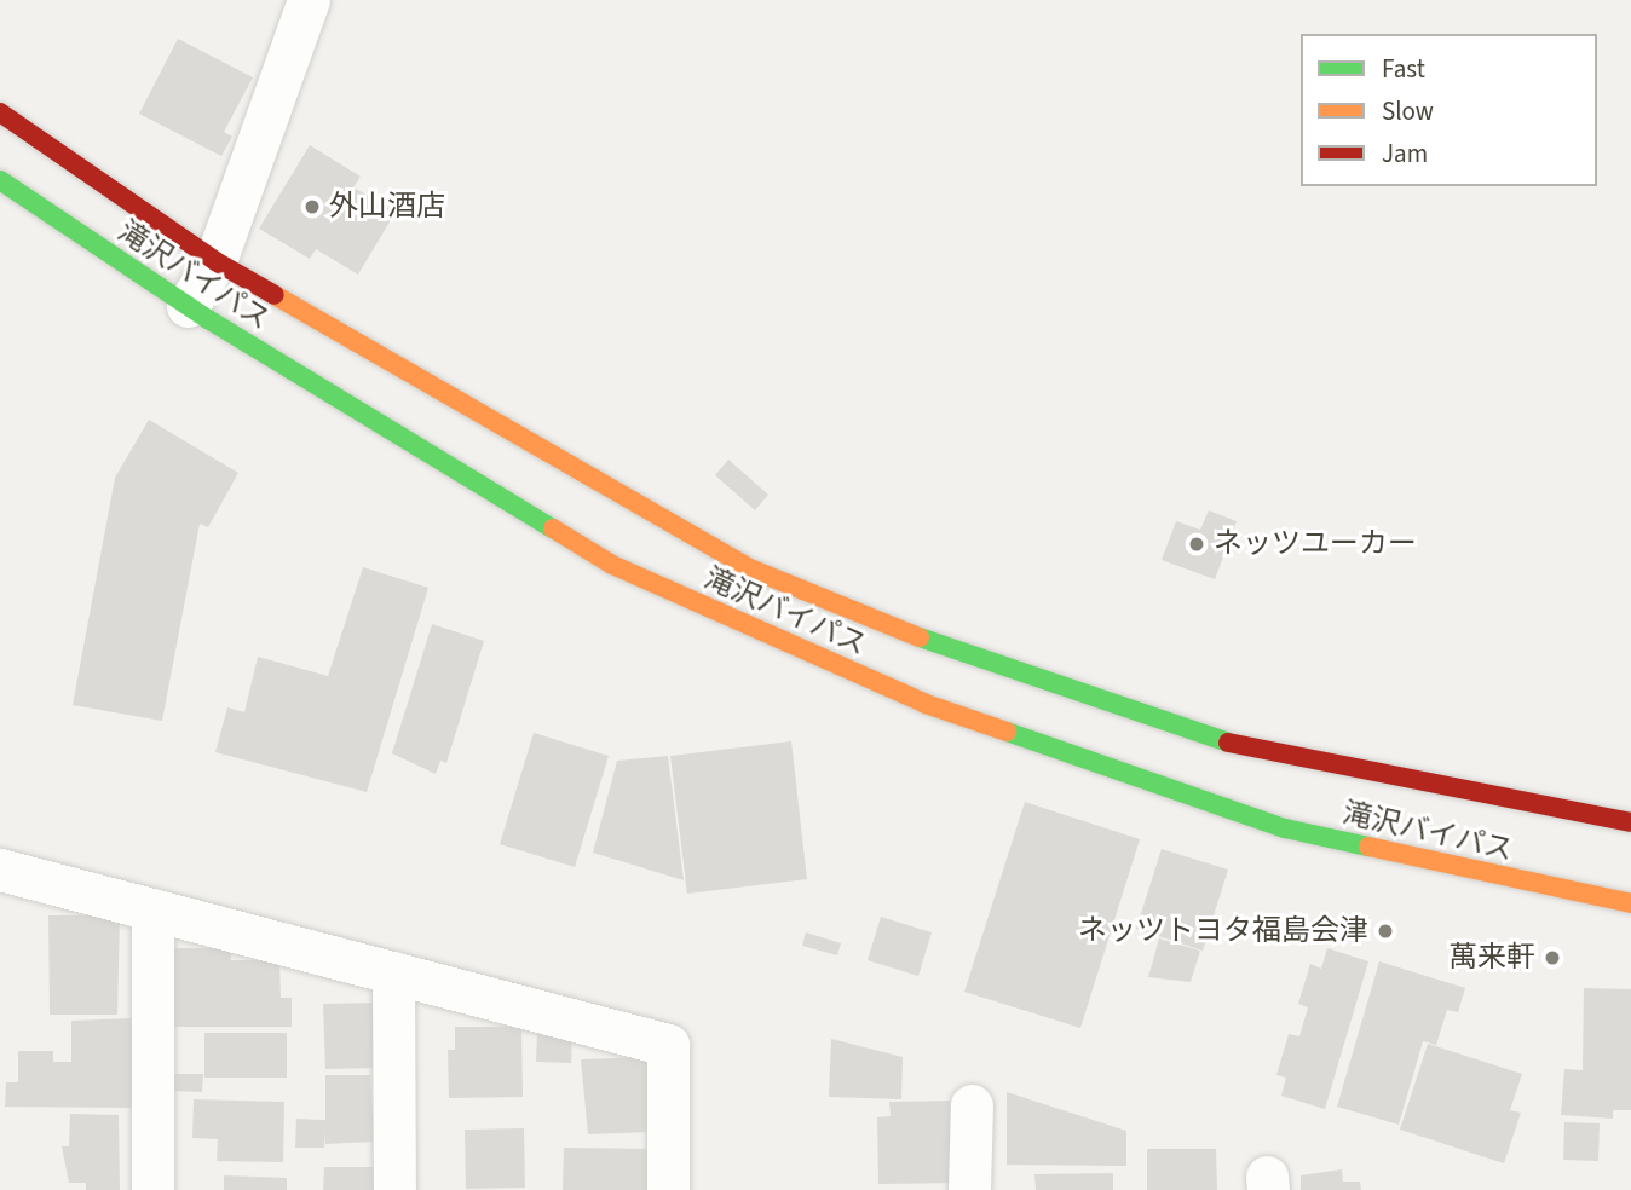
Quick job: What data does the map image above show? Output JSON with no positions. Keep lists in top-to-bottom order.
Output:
{
  "streets": {
    "highway": ["滝沢バイパス"]
  },
  "places": [
    "外山酒店",
    "ネッツユーカー",
    "ネッツトヨタ福島会津",
    "萬来軒"
  ],
  "legend": ["Fast", "Slow", "Jam"]
}
